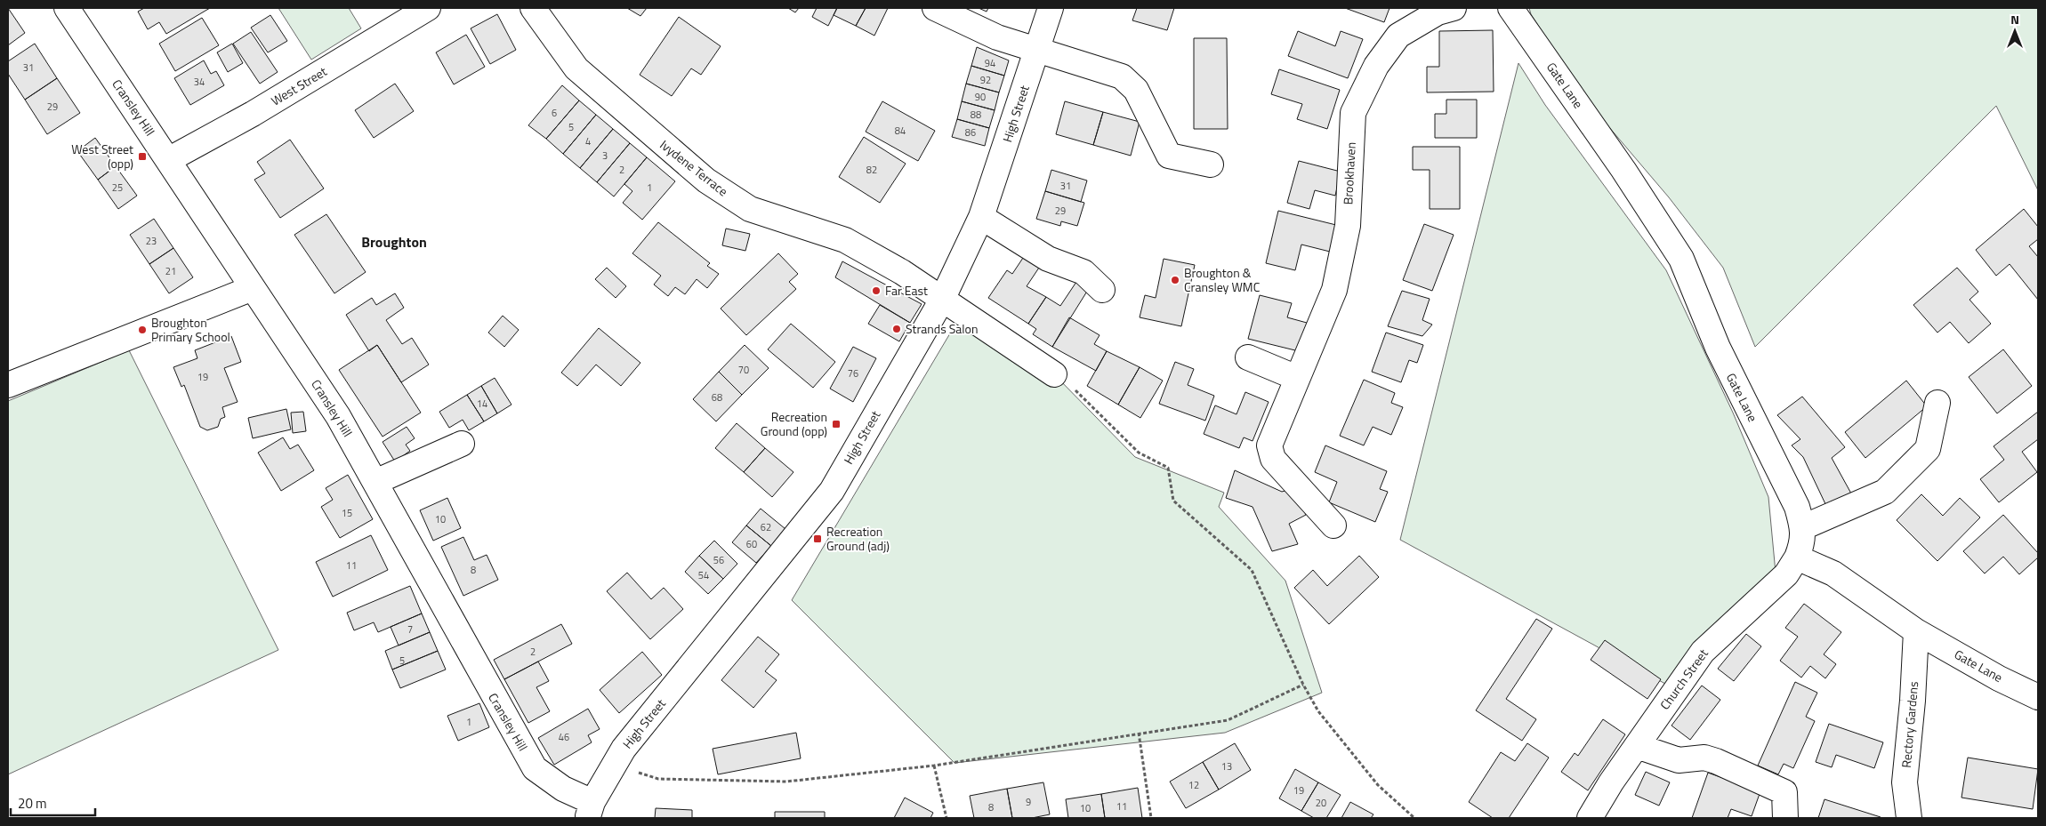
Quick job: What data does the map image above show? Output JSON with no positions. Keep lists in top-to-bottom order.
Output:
{
  "streets": {
    "street": [
      "Gate Lane",
      "West Street",
      "Cransley Hill",
      "High Street",
      "Ivydene Terrace",
      "Brookhaven",
      "Church Street",
      "Rectory Gardens"
    ]
  },
  "crossings": [
    ["Gate Lane", "Church Street"],
    ["Gate Lane", "Rectory Gardens"],
    ["West Street", "Cransley Hill"],
    ["Cransley Hill", "High Street"],
    ["High Street", "Ivydene Terrace"]
  ],
  "districts": ["Broughton"],
  "places": {
    "transit": ["West Street (opp)", "Recreation Ground (opp)", "Recreation Ground (adj)"],
    "other": [
      "Broughton & Cransley WMC",
      "Far East",
      "Strands Salon",
      "Broughton Primary School"
    ]
  },
  "house_numbers": [
    "94",
    "31",
    "92",
    "34",
    "90",
    "29",
    "6",
    "88",
    "5",
    "84",
    "86",
    "4",
    "3",
    "2",
    "82",
    "31",
    "25",
    "1",
    "29",
    "23",
    "21",
    "70",
    "76",
    "19",
    "68",
    "14",
    "15",
    "10",
    "62",
    "60",
    "56",
    "11",
    "8",
    "54",
    "7",
    "2",
    "5",
    "1",
    "46",
    "13",
    "12",
    "19",
    "9",
    "20",
    "11",
    "8",
    "10"
  ],
  "scale_bar": "20 m",
  "north": "top"
}
